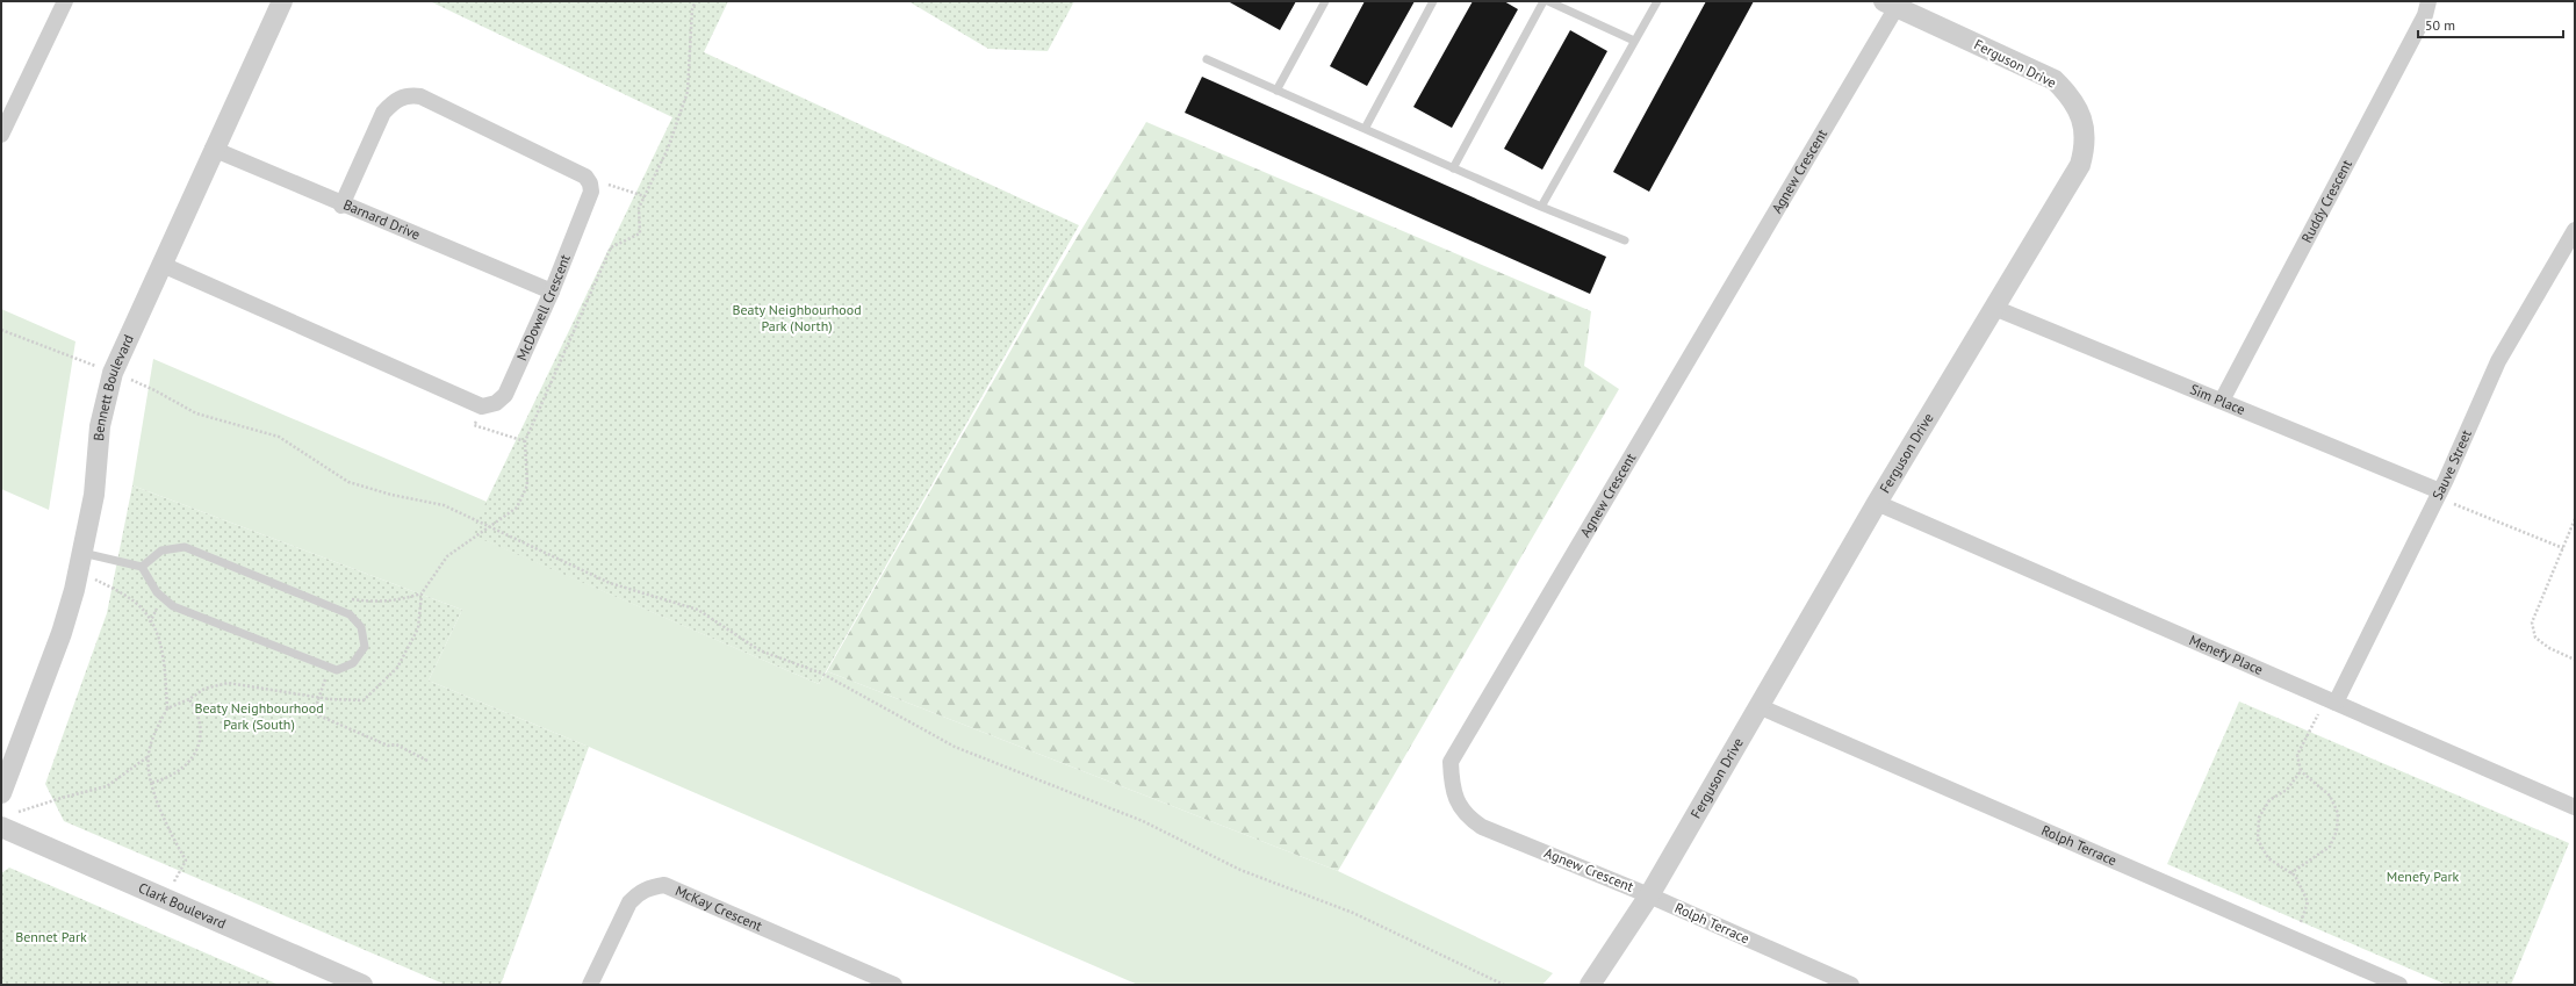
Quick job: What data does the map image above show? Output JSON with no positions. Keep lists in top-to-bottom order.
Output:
{
  "streets": {
    "street": [
      "Ferguson Drive",
      "Agnew Crescent",
      "Ruddy Crescent",
      "Barnard Drive",
      "McDowell Crescent",
      "Bennett Boulevard",
      "Sim Place",
      "Sauve Street",
      "Menefy Place",
      "Rolph Terrace",
      "Clark Boulevard",
      "McKay Crescent"
    ]
  },
  "crossings": [
    ["Ferguson Drive", "Agnew Crescent"],
    ["Ferguson Drive", "Sim Place"],
    ["Ferguson Drive", "Menefy Place"],
    ["Ferguson Drive", "Rolph Terrace"],
    ["Agnew Crescent", "Rolph Terrace"],
    ["Ruddy Crescent", "Sim Place"],
    ["Barnard Drive", "McDowell Crescent"],
    ["Barnard Drive", "Bennett Boulevard"],
    ["Sim Place", "Sauve Street"],
    ["Sauve Street", "Menefy Place"]
  ],
  "parks": [
    "Beaty Neighbourhood Park (North)",
    "Beaty Neighbourhood Park (South)",
    "Menefy Park",
    "Bennet Park"
  ],
  "scale_bar": "50 m"
}
